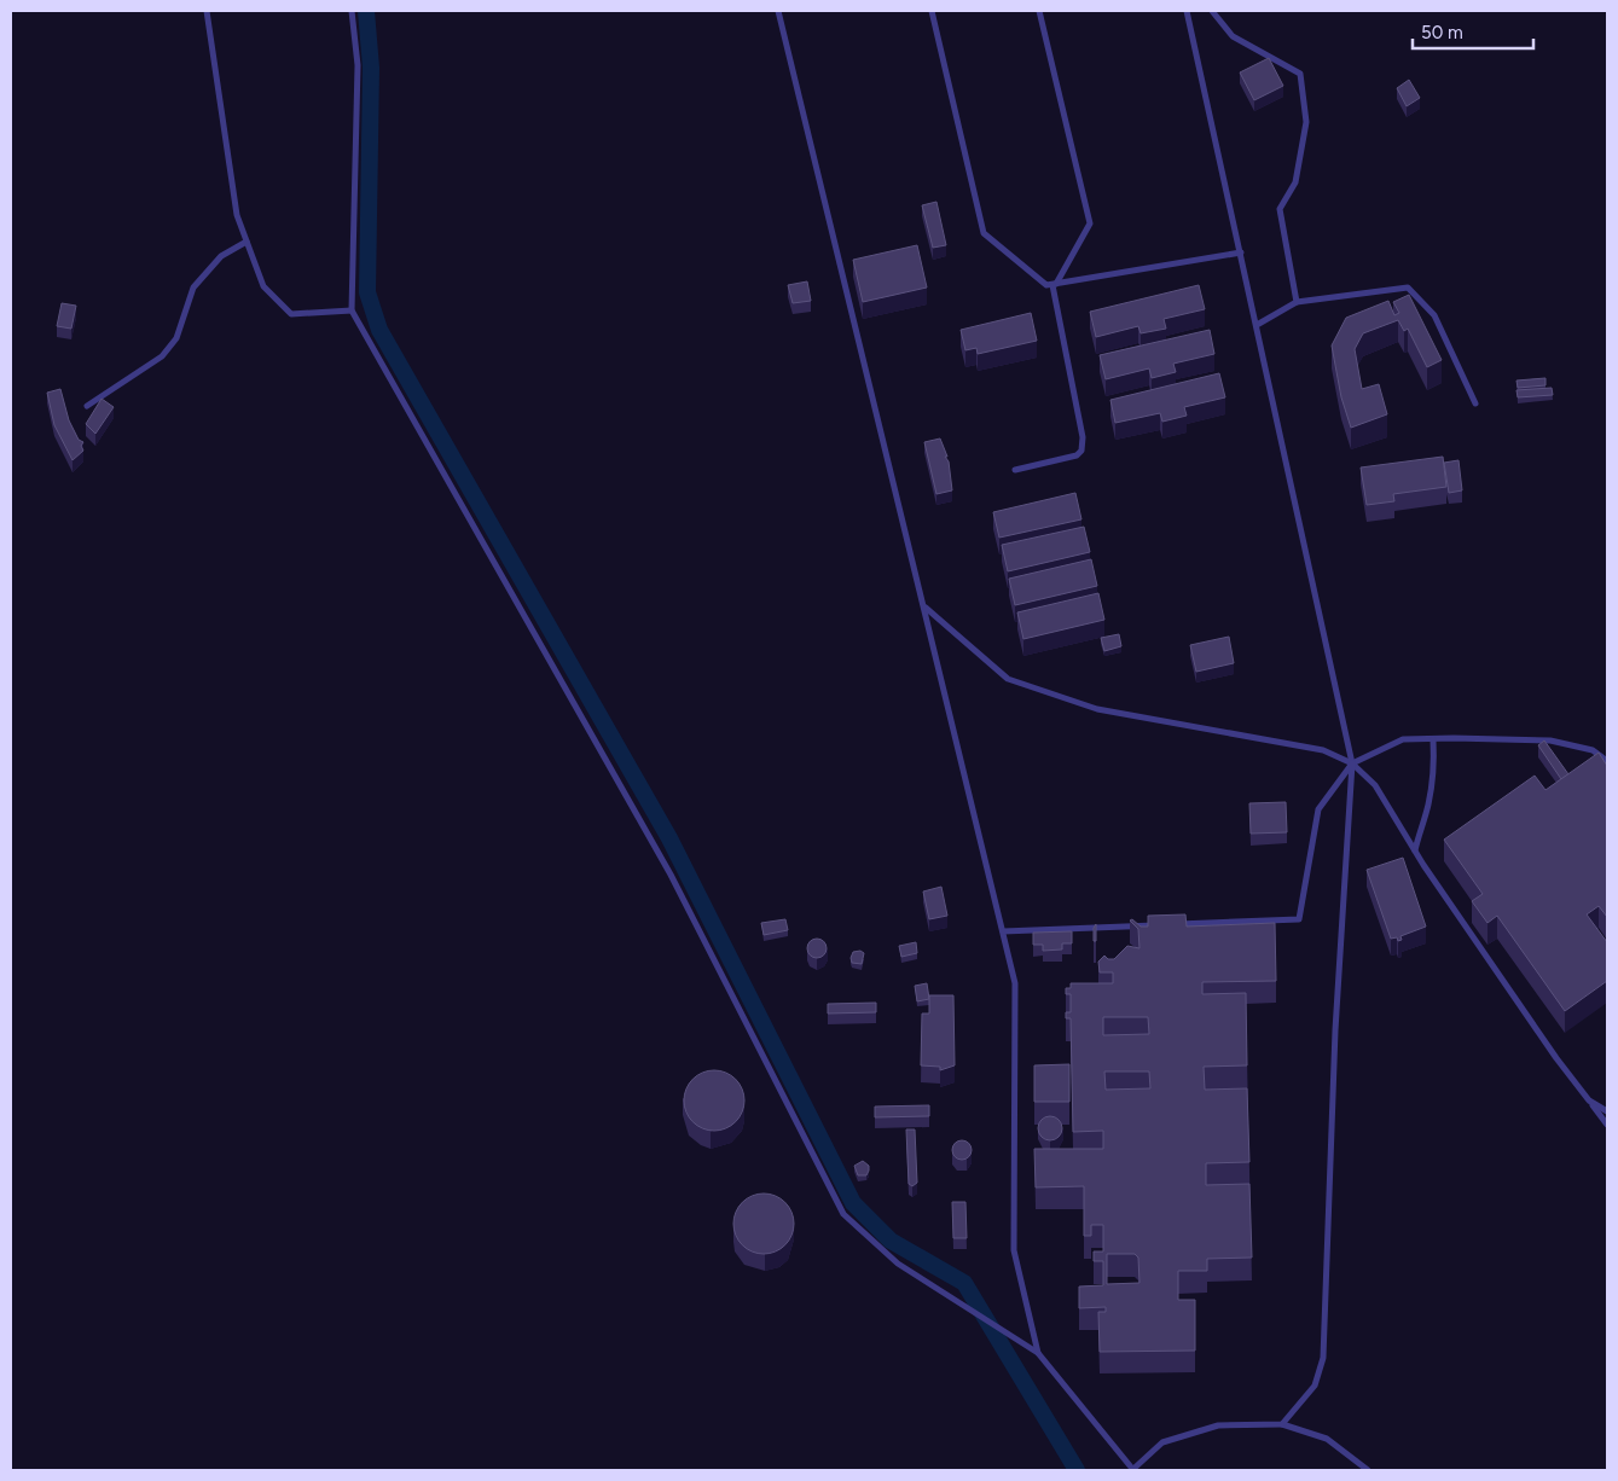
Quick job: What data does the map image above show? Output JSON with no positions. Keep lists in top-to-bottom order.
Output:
{
  "scale_bar": "50 m"
}
